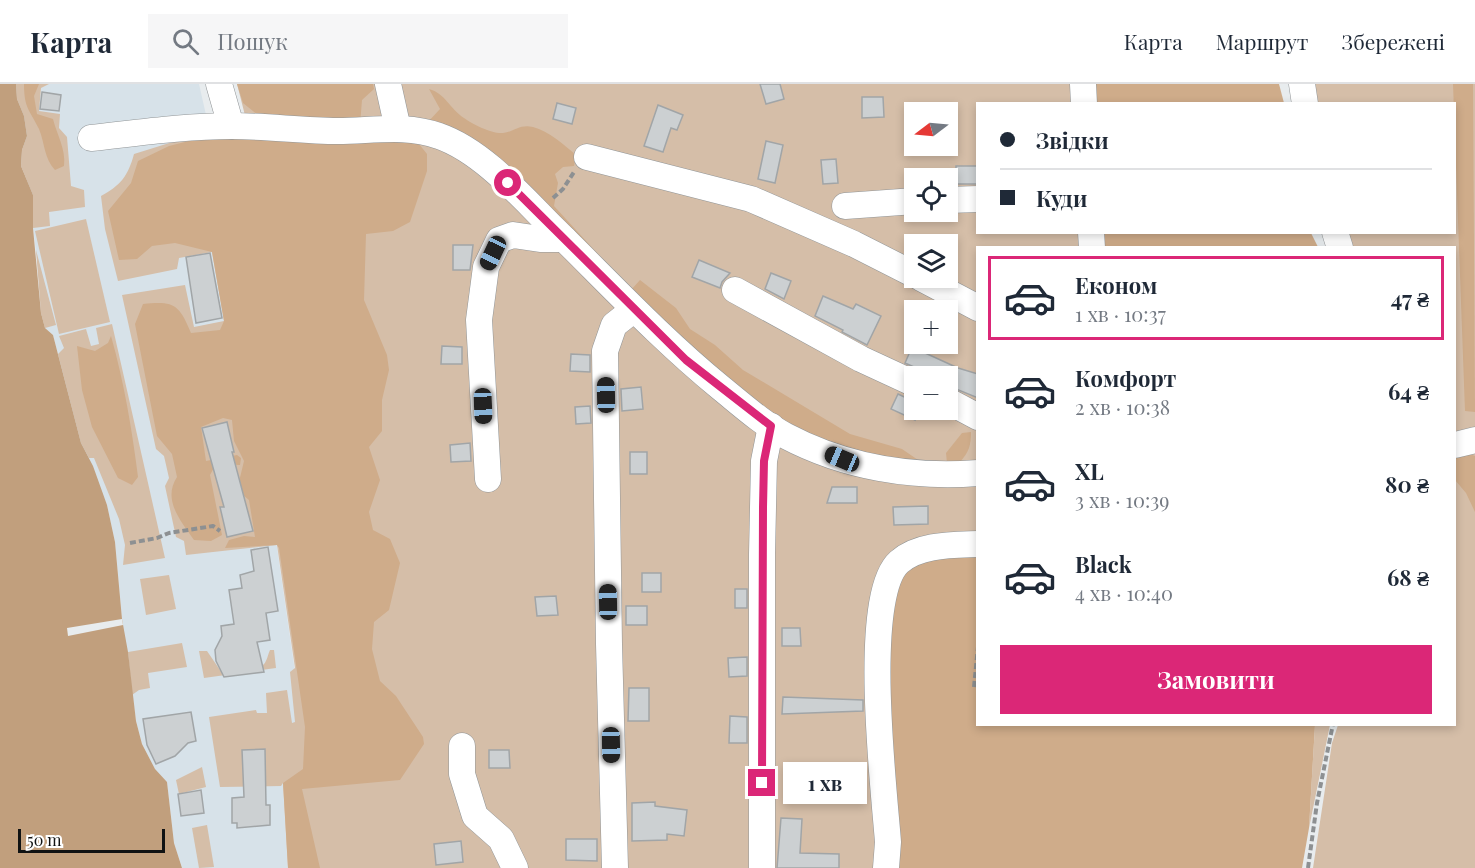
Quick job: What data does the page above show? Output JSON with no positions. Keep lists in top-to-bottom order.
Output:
{
  "scale_bar": "50 m",
  "north": "left",
  "page": {
    "header": "Карта",
    "search": "Пошук",
    "nav": ["Карта", "Маршрут", "Збережені"],
    "map_buttons": ["+", "−"],
    "banner": ["Звідки", "Куди"],
    "list": [
      {
        "name": "Економ",
        "note": "1 хв · 10:37",
        "value": "47 ₴"
      },
      {
        "name": "Комфорт",
        "note": "2 хв · 10:38",
        "value": "64 ₴"
      },
      {
        "name": "XL",
        "note": "3 хв · 10:39",
        "value": "80 ₴"
      },
      {
        "name": "Black",
        "note": "4 хв · 10:40",
        "value": "68 ₴"
      }
    ],
    "buttons": "Замовити",
    "bubble": "1 хв",
    "scale": "50 m"
  }
}
